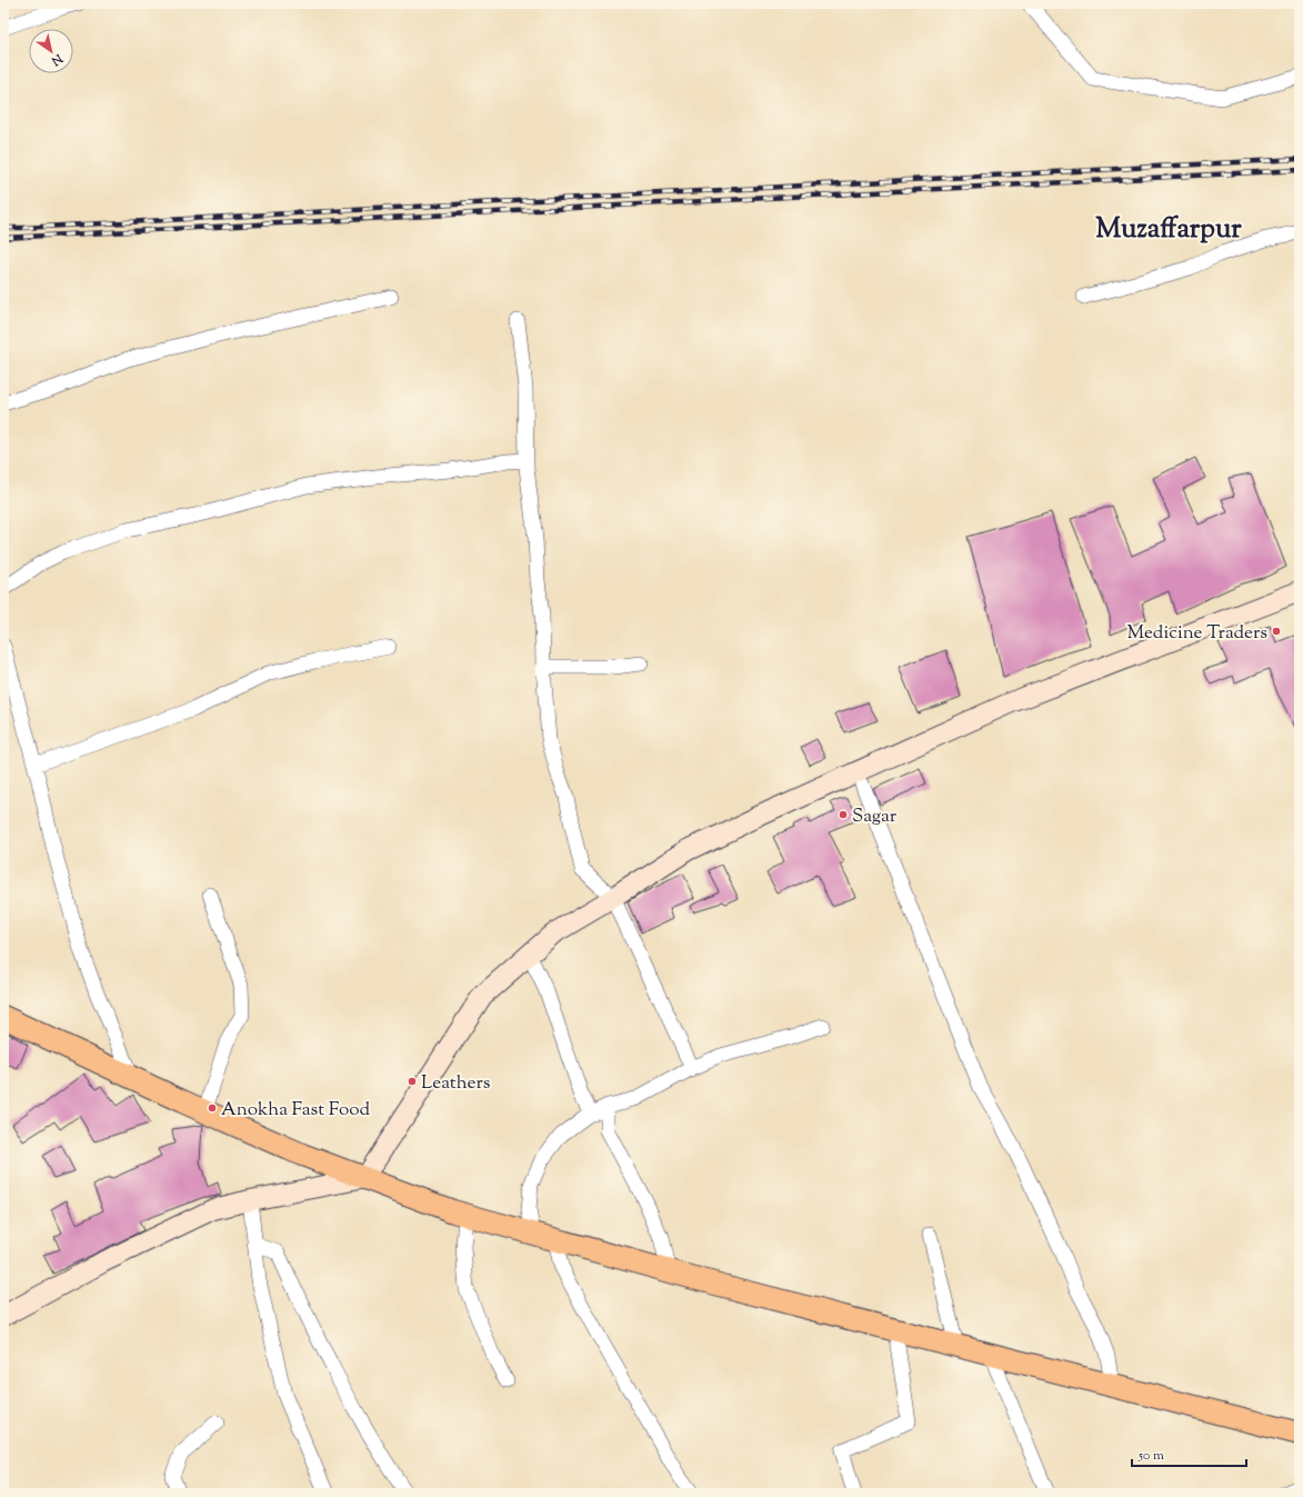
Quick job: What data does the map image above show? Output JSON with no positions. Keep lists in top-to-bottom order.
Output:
{
  "districts": ["Muzaffarpur"],
  "places": [
    "Medicine Traders",
    "Sagar",
    "Leathers",
    "Anokha Fast Food"
  ],
  "scale_bar": "50 m",
  "north": "bottom right"
}
